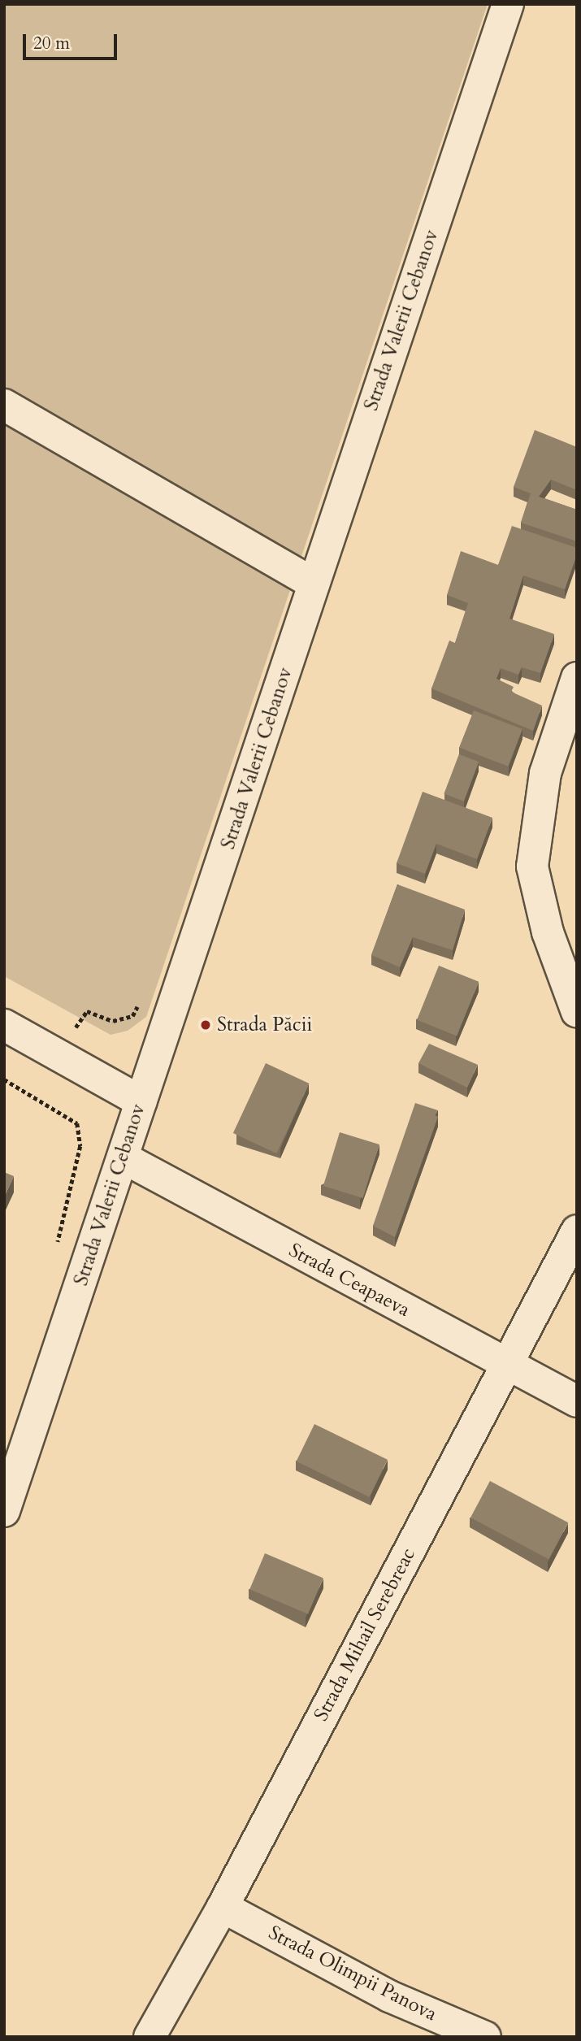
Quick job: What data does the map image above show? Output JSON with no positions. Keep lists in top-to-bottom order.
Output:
{
  "streets": {
    "street": [
      "Strada Valerii Cebanov",
      "Strada Ceapaeva",
      "Strada Mihail Serebreac",
      "Strada Olimpii Panova"
    ]
  },
  "crossings": [
    ["Strada Valerii Cebanov", "Strada Ceapaeva"],
    ["Strada Ceapaeva", "Strada Mihail Serebreac"],
    ["Strada Mihail Serebreac", "Strada Olimpii Panova"]
  ],
  "places": ["Strada Păcii"],
  "scale_bar": "20 m"
}
